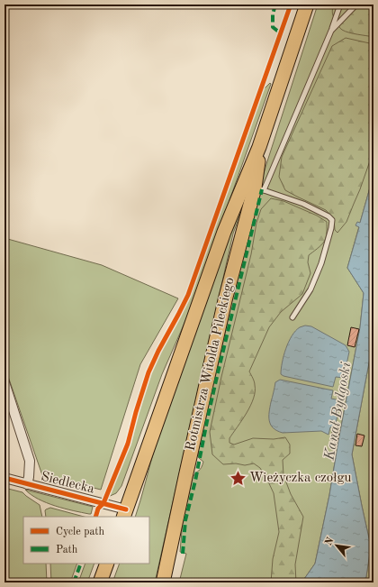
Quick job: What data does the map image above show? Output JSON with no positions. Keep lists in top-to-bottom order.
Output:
{
  "streets": {
    "main road": ["Rotmistrza Witolda Pileckiego"],
    "street": ["Siedlecka"]
  },
  "crossings": [
    ["Rotmistrza Witolda Pileckiego", "Siedlecka"]
  ],
  "water": ["Kanał Bydgoski"],
  "places": {
    "place": ["Wieżyczka czołgu"]
  },
  "legend": ["Cycle path", "Path"],
  "north": "top left"
}
